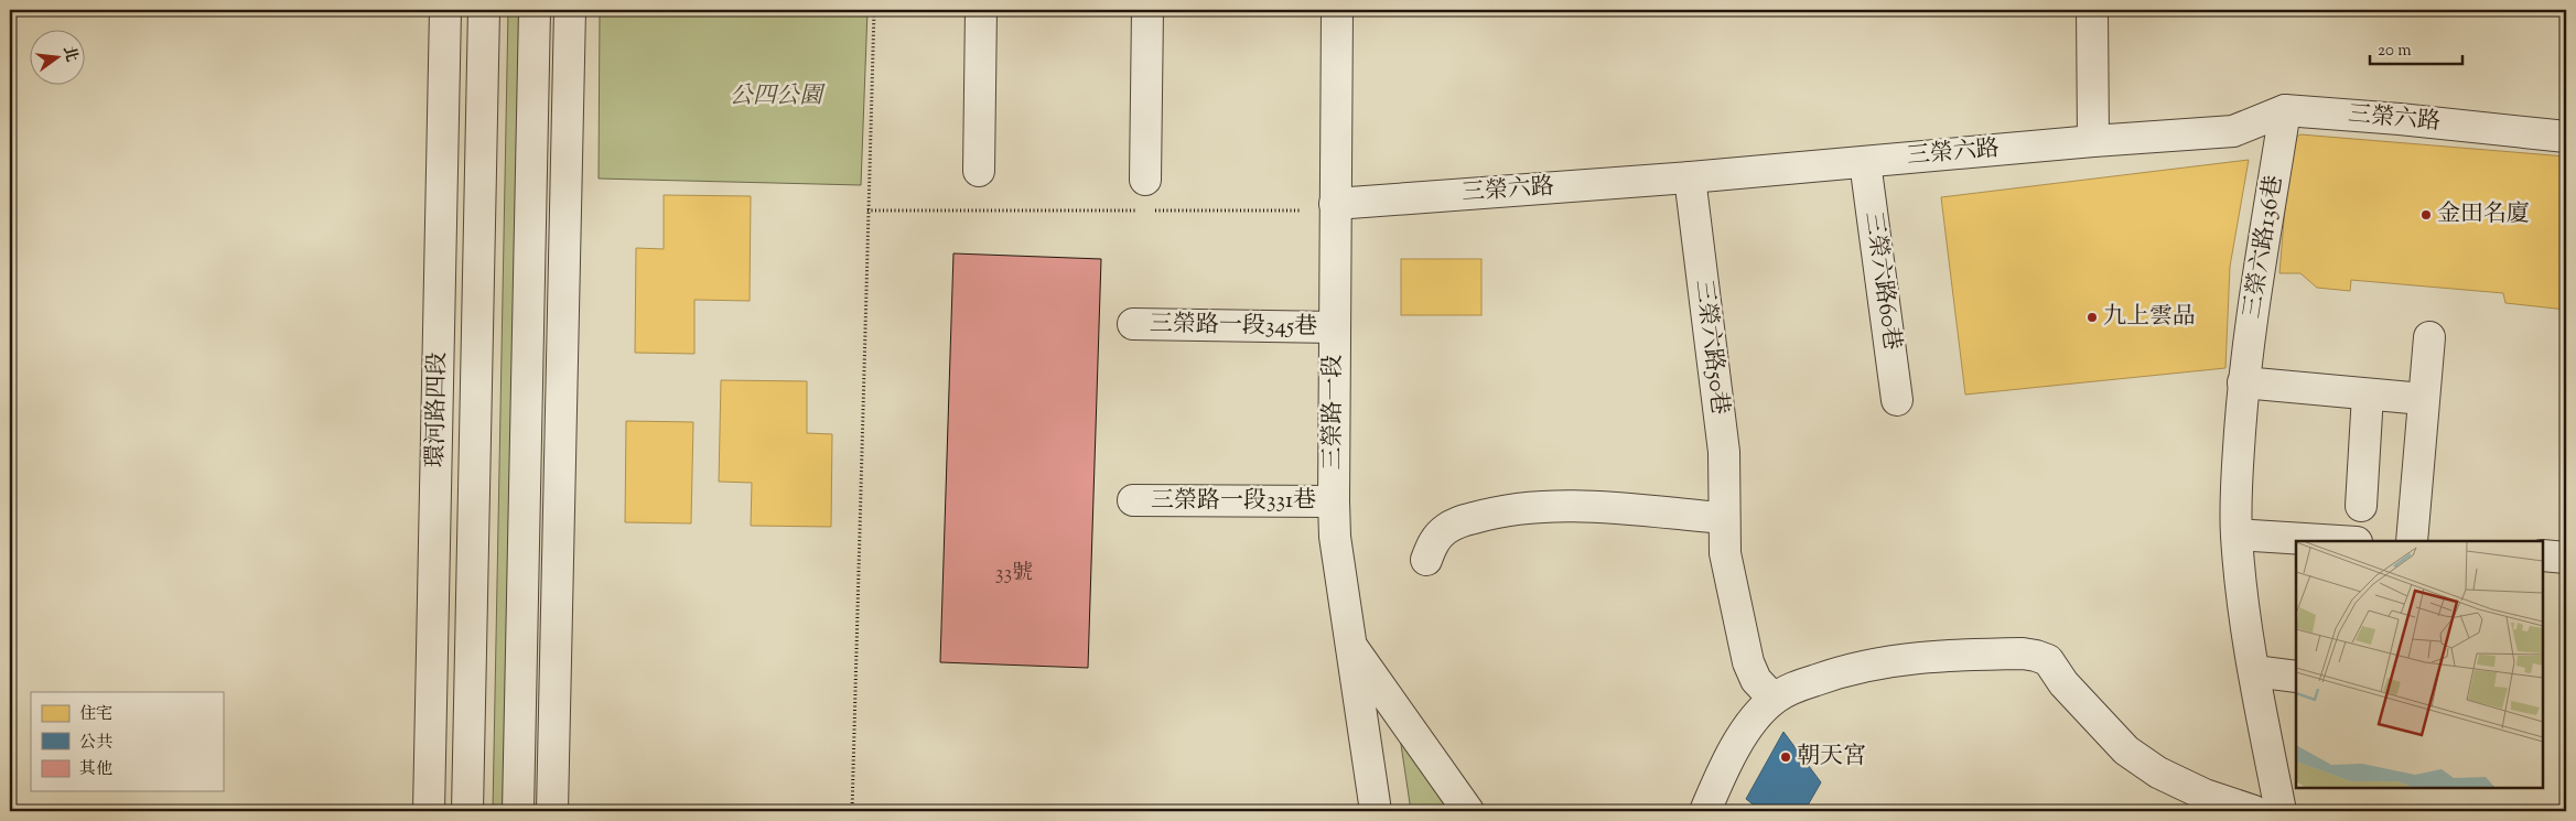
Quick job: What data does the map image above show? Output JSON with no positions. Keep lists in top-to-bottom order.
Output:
{
  "streets": {
    "street": [
      "三榮六路",
      "三榮六路136巷",
      "三榮六路60巷",
      "三榮路一段345巷",
      "三榮六路50巷",
      "環河路四段",
      "三榮路一段",
      "三榮路一段331巷"
    ]
  },
  "crossings": [
    ["三榮六路", "三榮六路136巷"],
    ["三榮六路", "三榮六路60巷"],
    ["三榮六路", "三榮六路50巷"],
    ["三榮六路", "三榮路一段"],
    ["三榮路一段345巷", "三榮路一段"],
    ["三榮路一段", "三榮路一段331巷"]
  ],
  "parks": ["公四公園"],
  "places": ["金田名廈", "九上雲品", "朝天宮"],
  "house_numbers": ["33號"],
  "legend": ["住宅", "公共", "其他"],
  "scale_bar": "20 m",
  "north": "right"
}
